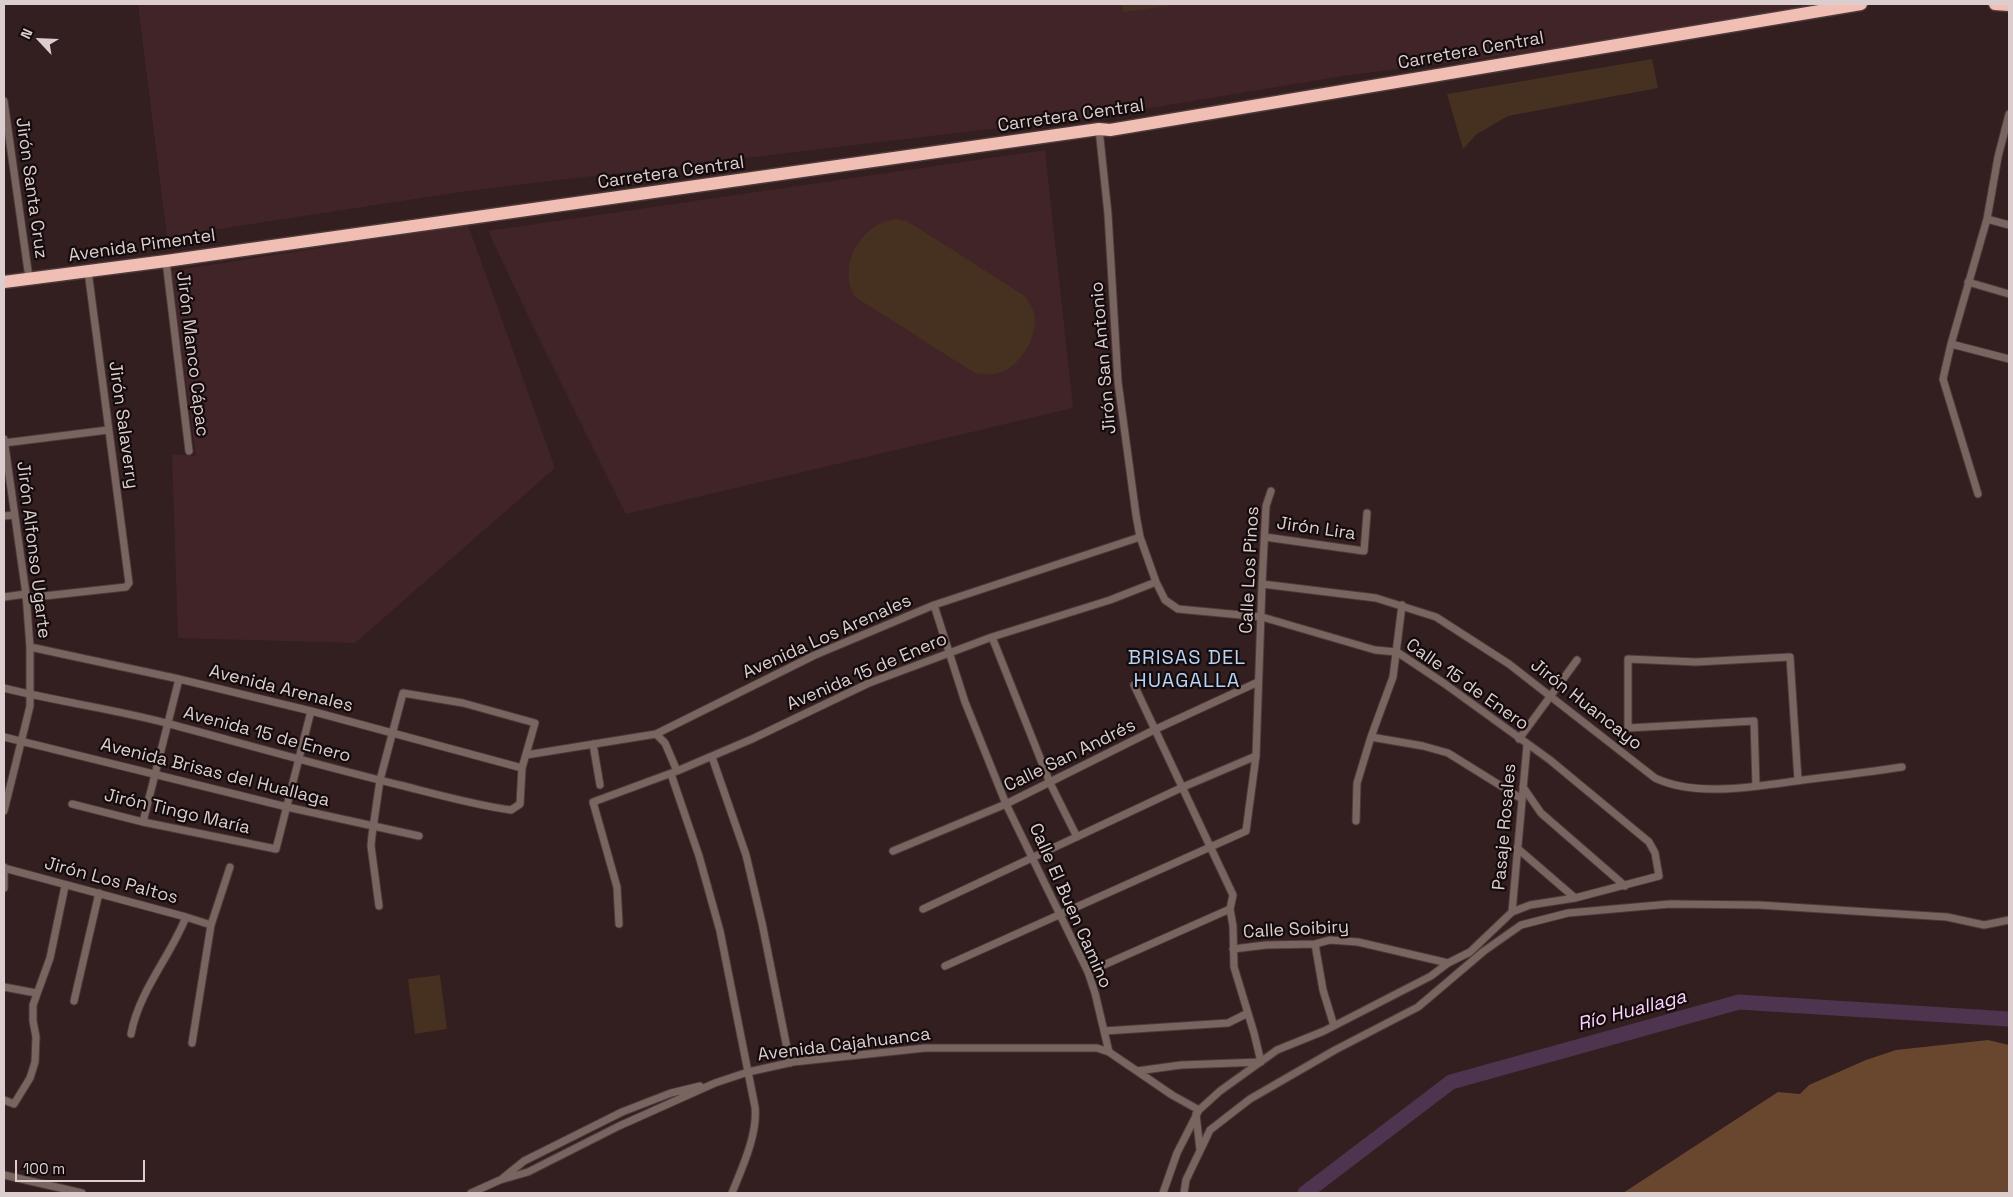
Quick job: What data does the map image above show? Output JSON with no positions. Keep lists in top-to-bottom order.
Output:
{
  "streets": {
    "highway": ["Carretera Central", "Avenida Pimentel"],
    "street": [
      "Jirón Santa Cruz",
      "Jirón Manco Cápac",
      "Jirón San Antonio",
      "Jirón Salaverry",
      "Jirón Lira",
      "Jirón Alfonso Ugarte",
      "Calle Los Pinos",
      "Avenida Los Arenales",
      "Avenida 15 de Enero",
      "Calle 15 de Enero",
      "Avenida Arenales",
      "Jirón Huancayo",
      "Calle San Andrés",
      "Avenida Brisas del Huallaga",
      "Jirón Tingo María",
      "Pasaje Rosales",
      "Jirón Los Paltos",
      "Calle El Buen Camino",
      "Calle Soibiry",
      "Avenida Cajahuanca"
    ]
  },
  "crossings": [
    ["Carretera Central", "Avenida Pimentel"],
    ["Carretera Central", "Jirón San Antonio"],
    ["Jirón Santa Cruz", "Avenida Pimentel"],
    ["Avenida Pimentel", "Jirón Manco Cápac"],
    ["Avenida Pimentel", "Jirón Salaverry"],
    ["Jirón San Antonio", "Avenida Los Arenales"],
    ["Jirón San Antonio", "Avenida 15 de Enero"],
    ["Jirón San Antonio", "Calle 15 de Enero"],
    ["Jirón Salaverry", "Jirón Alfonso Ugarte"],
    ["Jirón Lira", "Calle Los Pinos"],
    ["Jirón Alfonso Ugarte", "Avenida 15 de Enero"],
    ["Jirón Alfonso Ugarte", "Avenida Arenales"],
    ["Jirón Alfonso Ugarte", "Avenida Brisas del Huallaga"],
    ["Calle Los Pinos", "Calle 15 de Enero"],
    ["Calle Los Pinos", "Jirón Huancayo"],
    ["Calle Los Pinos", "Calle San Andrés"],
    ["Avenida Los Arenales", "Calle El Buen Camino"],
    ["Avenida 15 de Enero", "Calle 15 de Enero"],
    ["Avenida 15 de Enero", "Avenida Arenales"],
    ["Avenida 15 de Enero", "Calle El Buen Camino"],
    ["Calle 15 de Enero", "Pasaje Rosales"],
    ["Jirón Huancayo", "Pasaje Rosales"],
    ["Calle San Andrés", "Calle El Buen Camino"],
    ["Avenida Brisas del Huallaga", "Jirón Tingo María"],
    ["Calle El Buen Camino", "Avenida Cajahuanca"]
  ],
  "districts": ["BRISAS DEL HUAGALLA"],
  "water": ["Río Huallaga"],
  "scale_bar": "100 m",
  "north": "top left"
}
